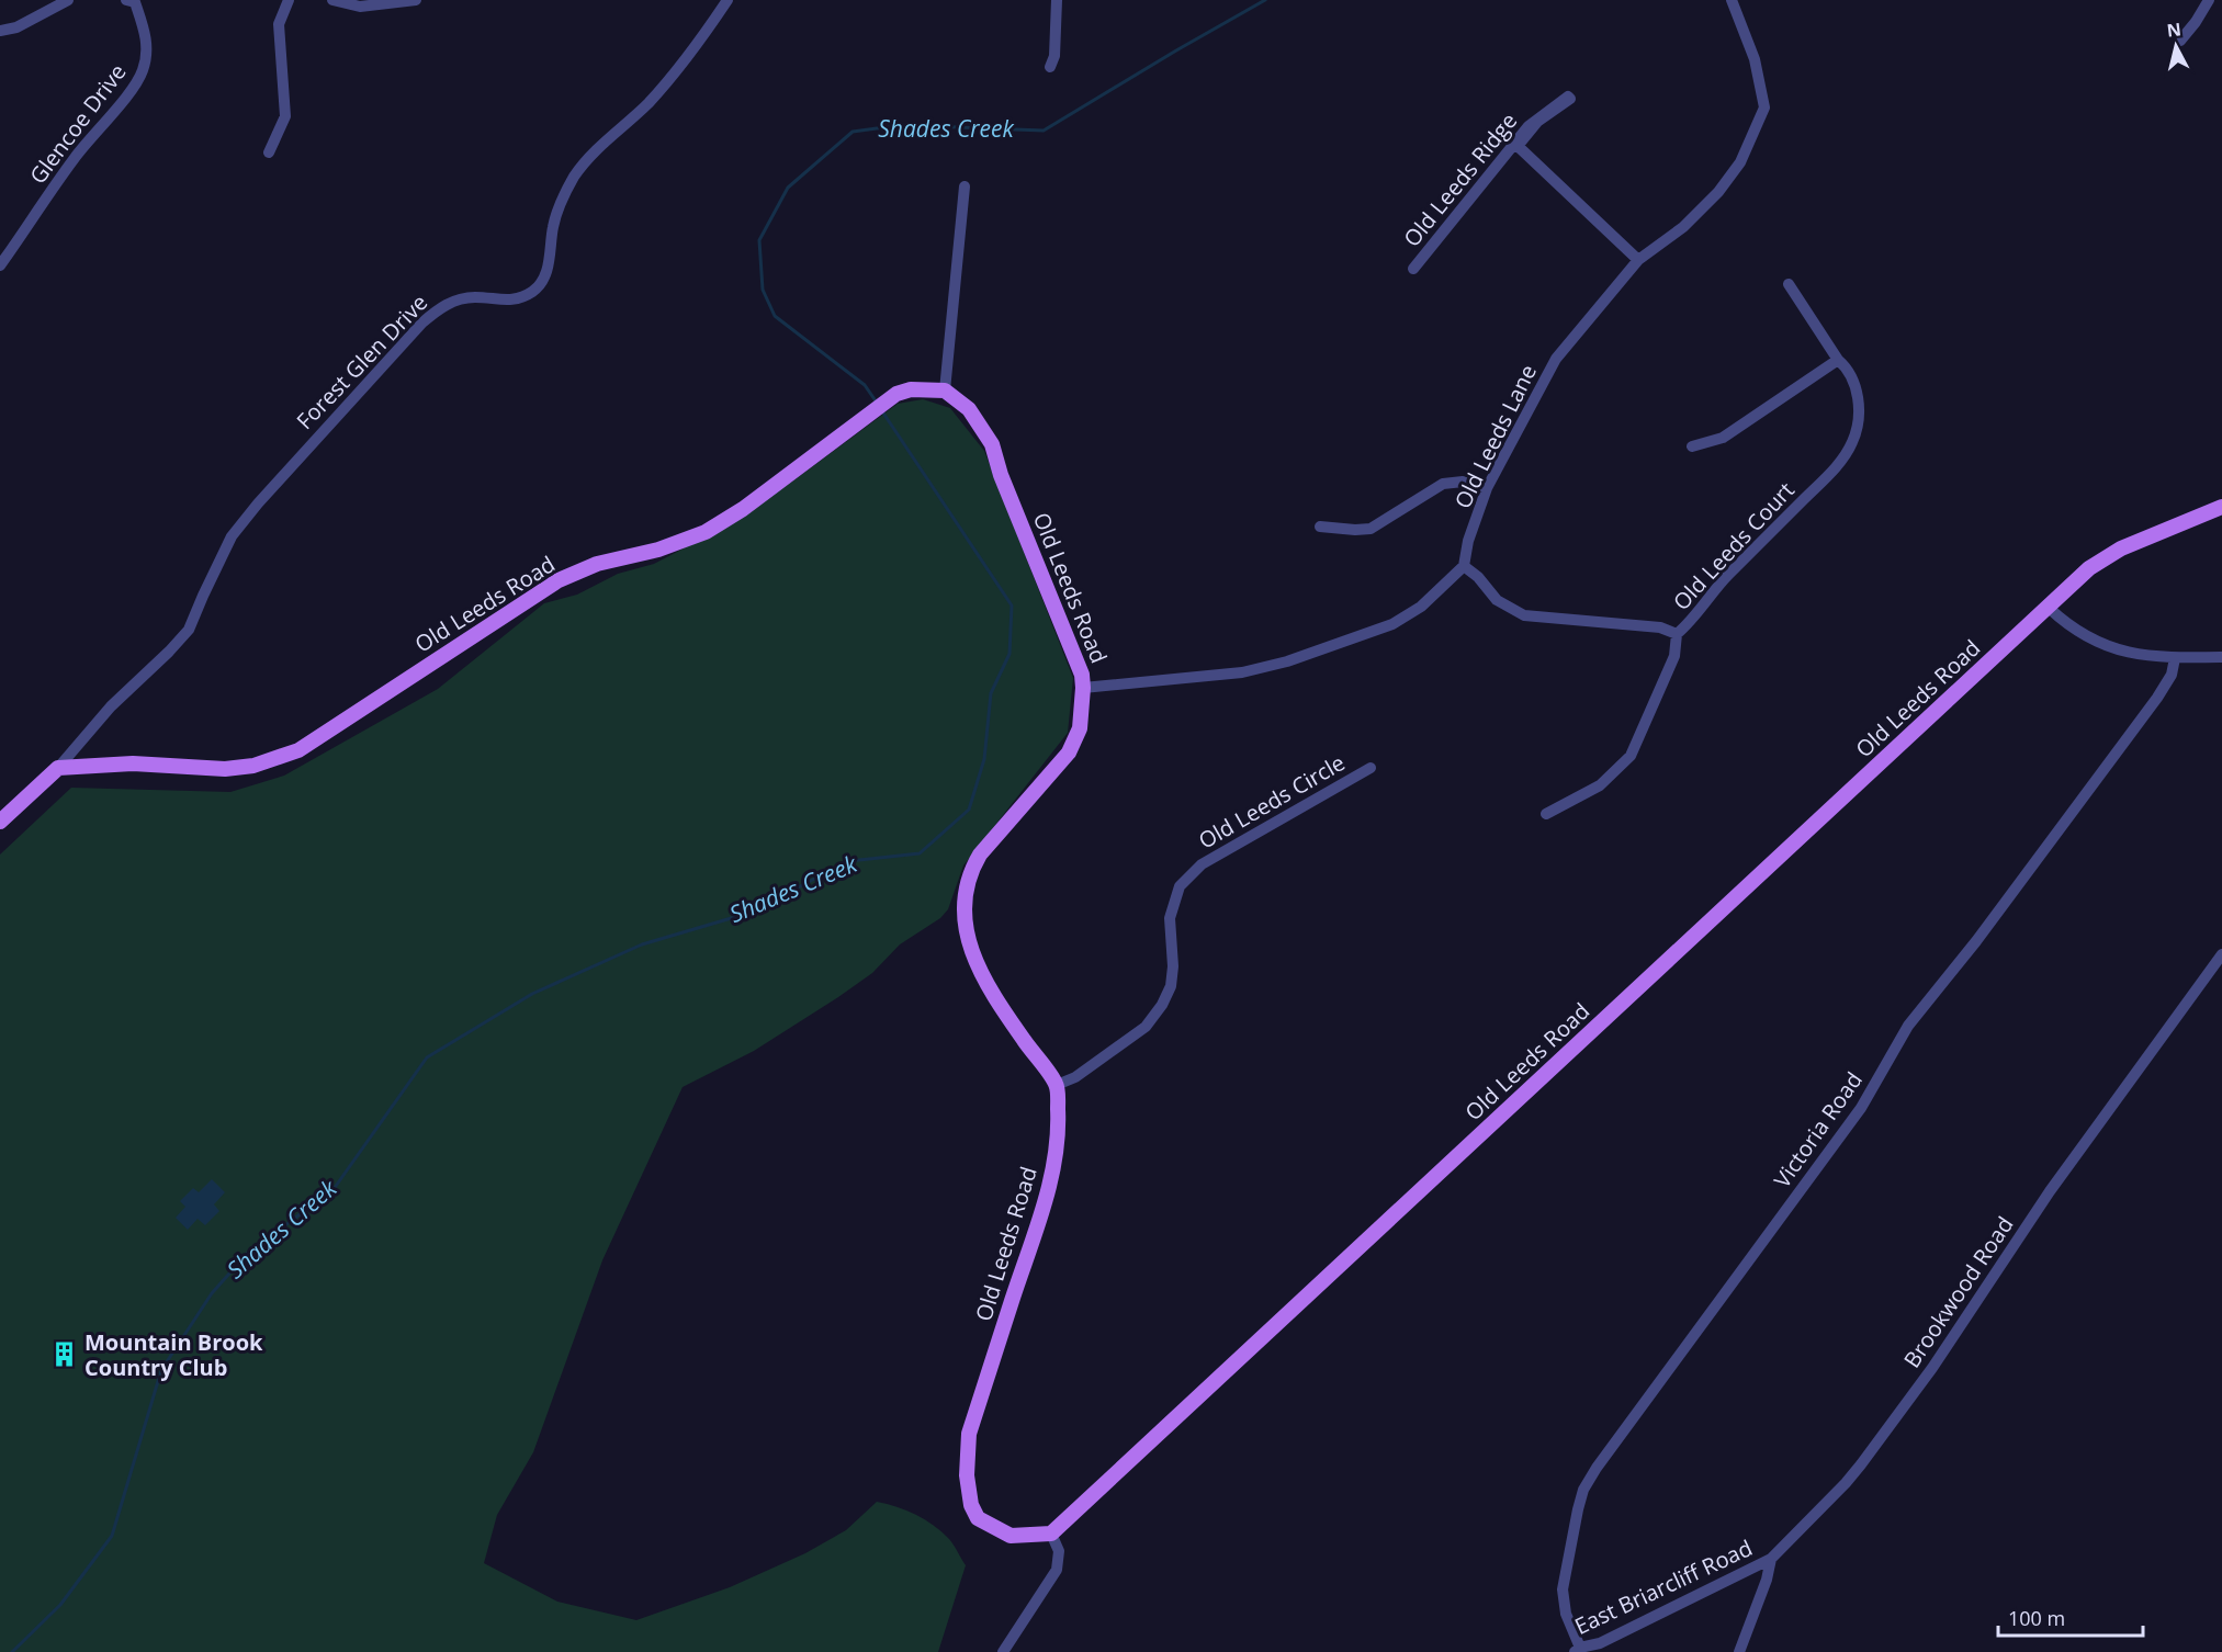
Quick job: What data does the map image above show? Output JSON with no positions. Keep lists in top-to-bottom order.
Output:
{
  "streets": {
    "main road": ["Old Leeds Road"],
    "street": [
      "Glencoe Drive",
      "Old Leeds Ridge",
      "Forest Glen Drive",
      "Old Leeds Lane",
      "Old Leeds Court",
      "Old Leeds Circle",
      "Victoria Road",
      "Brookwood Road",
      "East Briarcliff Road"
    ]
  },
  "crossings": [
    ["Old Leeds Ridge", "Old Leeds Lane"],
    ["Forest Glen Drive", "Old Leeds Road"],
    ["Old Leeds Road", "Old Leeds Circle"],
    ["Victoria Road", "East Briarcliff Road"],
    ["Brookwood Road", "East Briarcliff Road"]
  ],
  "water": ["Shades Creek"],
  "places": {
    "building": ["Mountain Brook Country Club"]
  },
  "scale_bar": "100 m",
  "north": "top"
}
